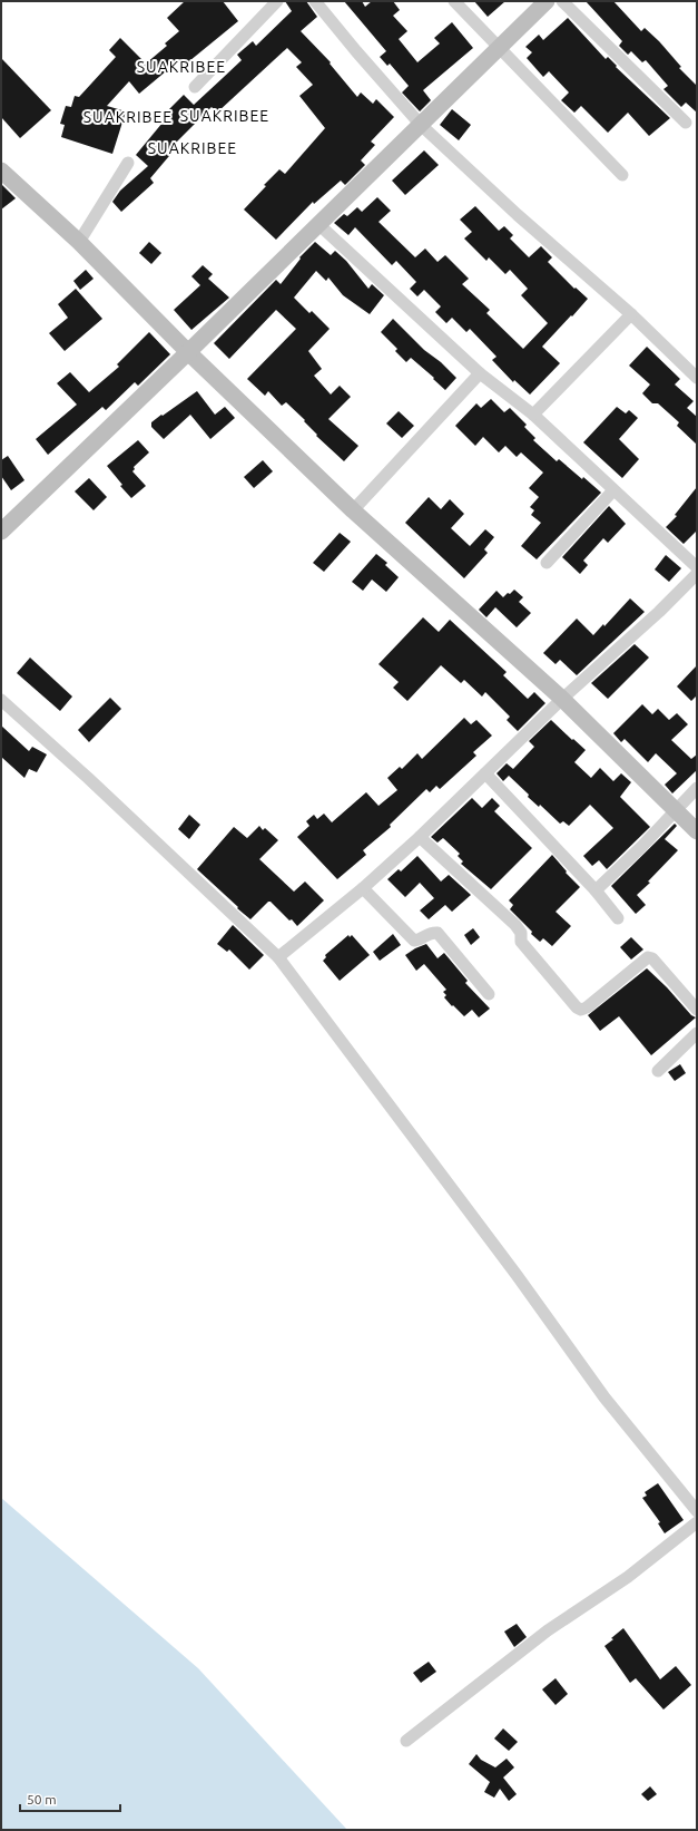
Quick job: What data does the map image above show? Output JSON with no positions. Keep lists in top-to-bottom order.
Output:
{
  "districts": [
    "SUAKRIBEE",
    "SUAKRIBEE",
    "SUAKRIBEE",
    "SUAKRIBEE"
  ],
  "scale_bar": "50 m"
}
